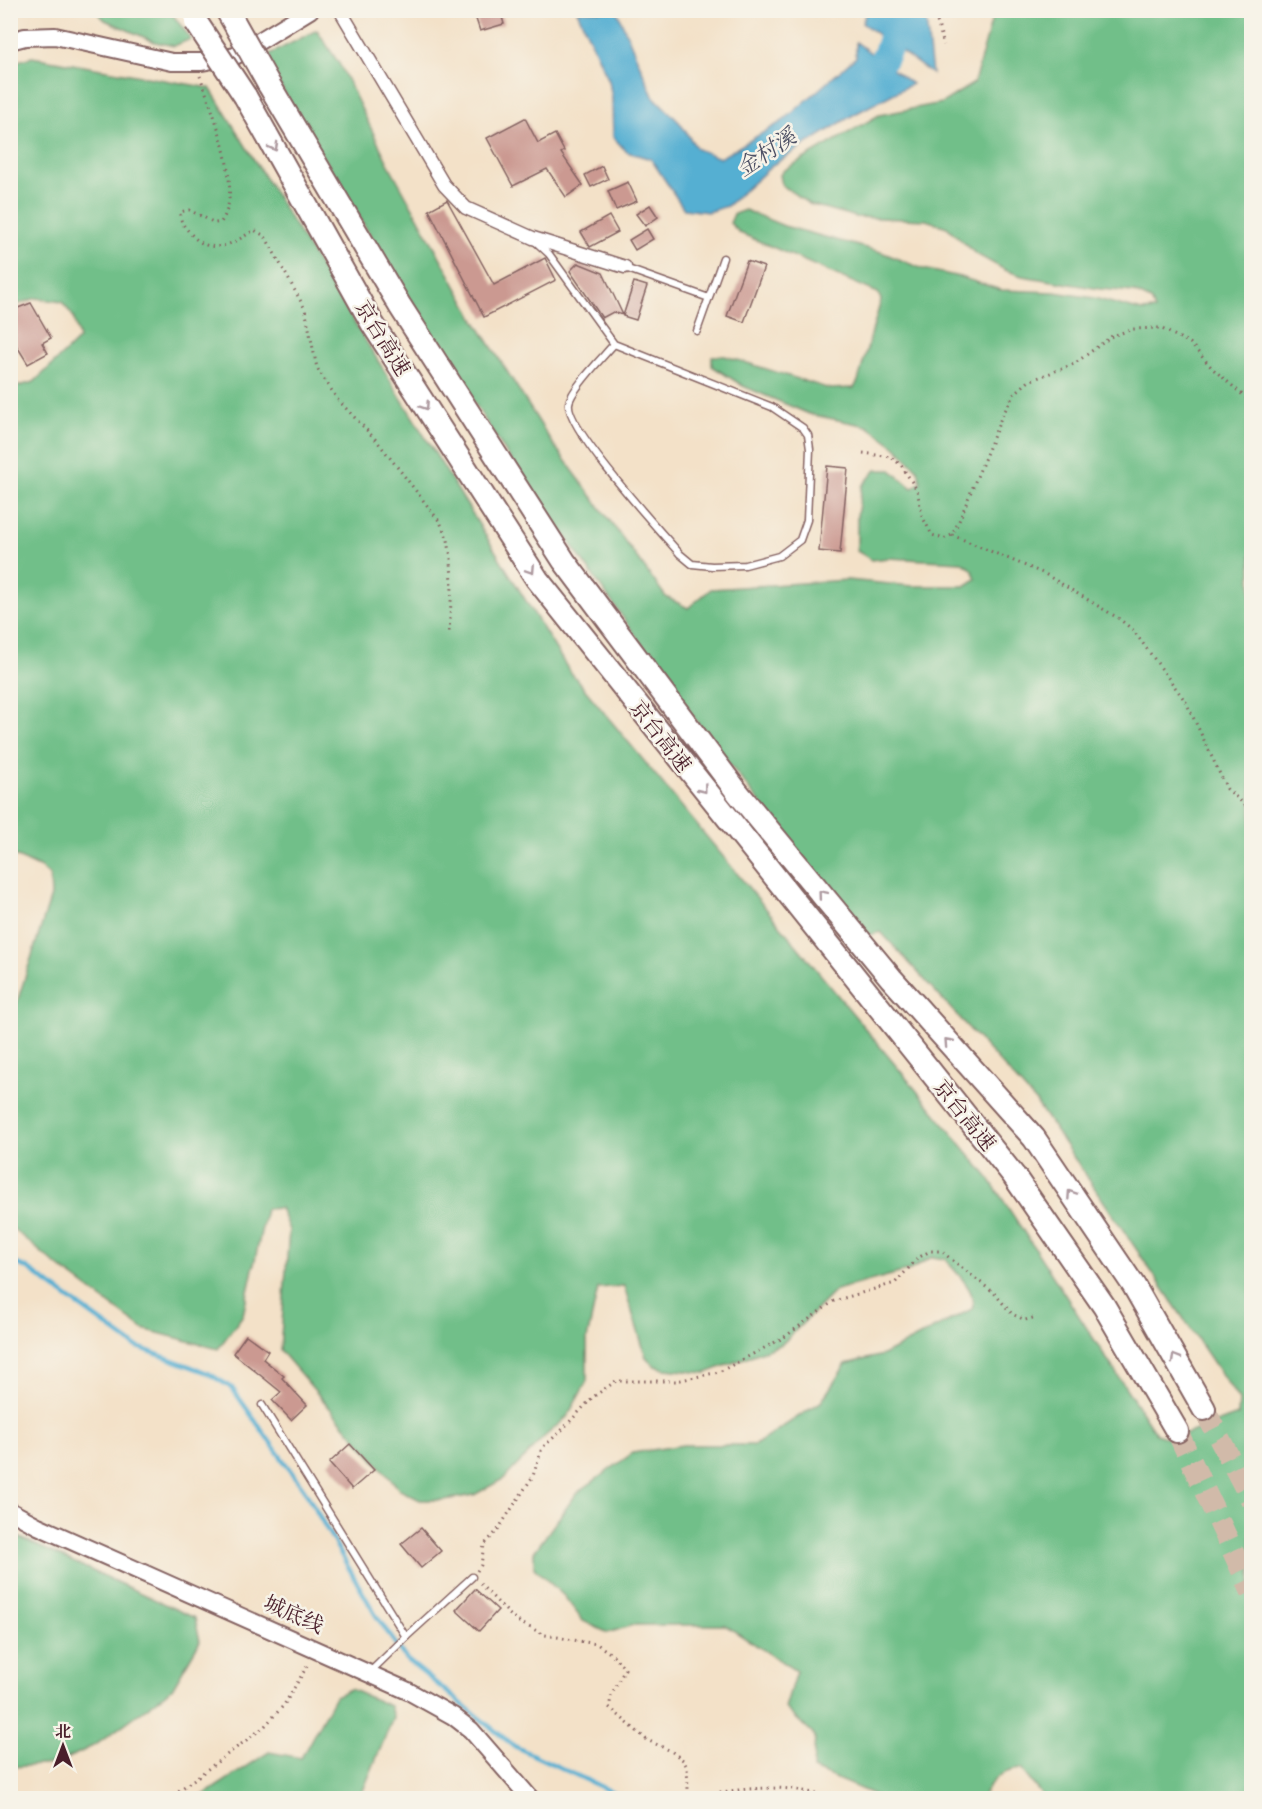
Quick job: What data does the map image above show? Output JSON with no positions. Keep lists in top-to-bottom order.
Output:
{
  "streets": {
    "highway": ["京台高速"],
    "main road": ["城底线"]
  },
  "water": ["金村溪"],
  "north": "top"
}
